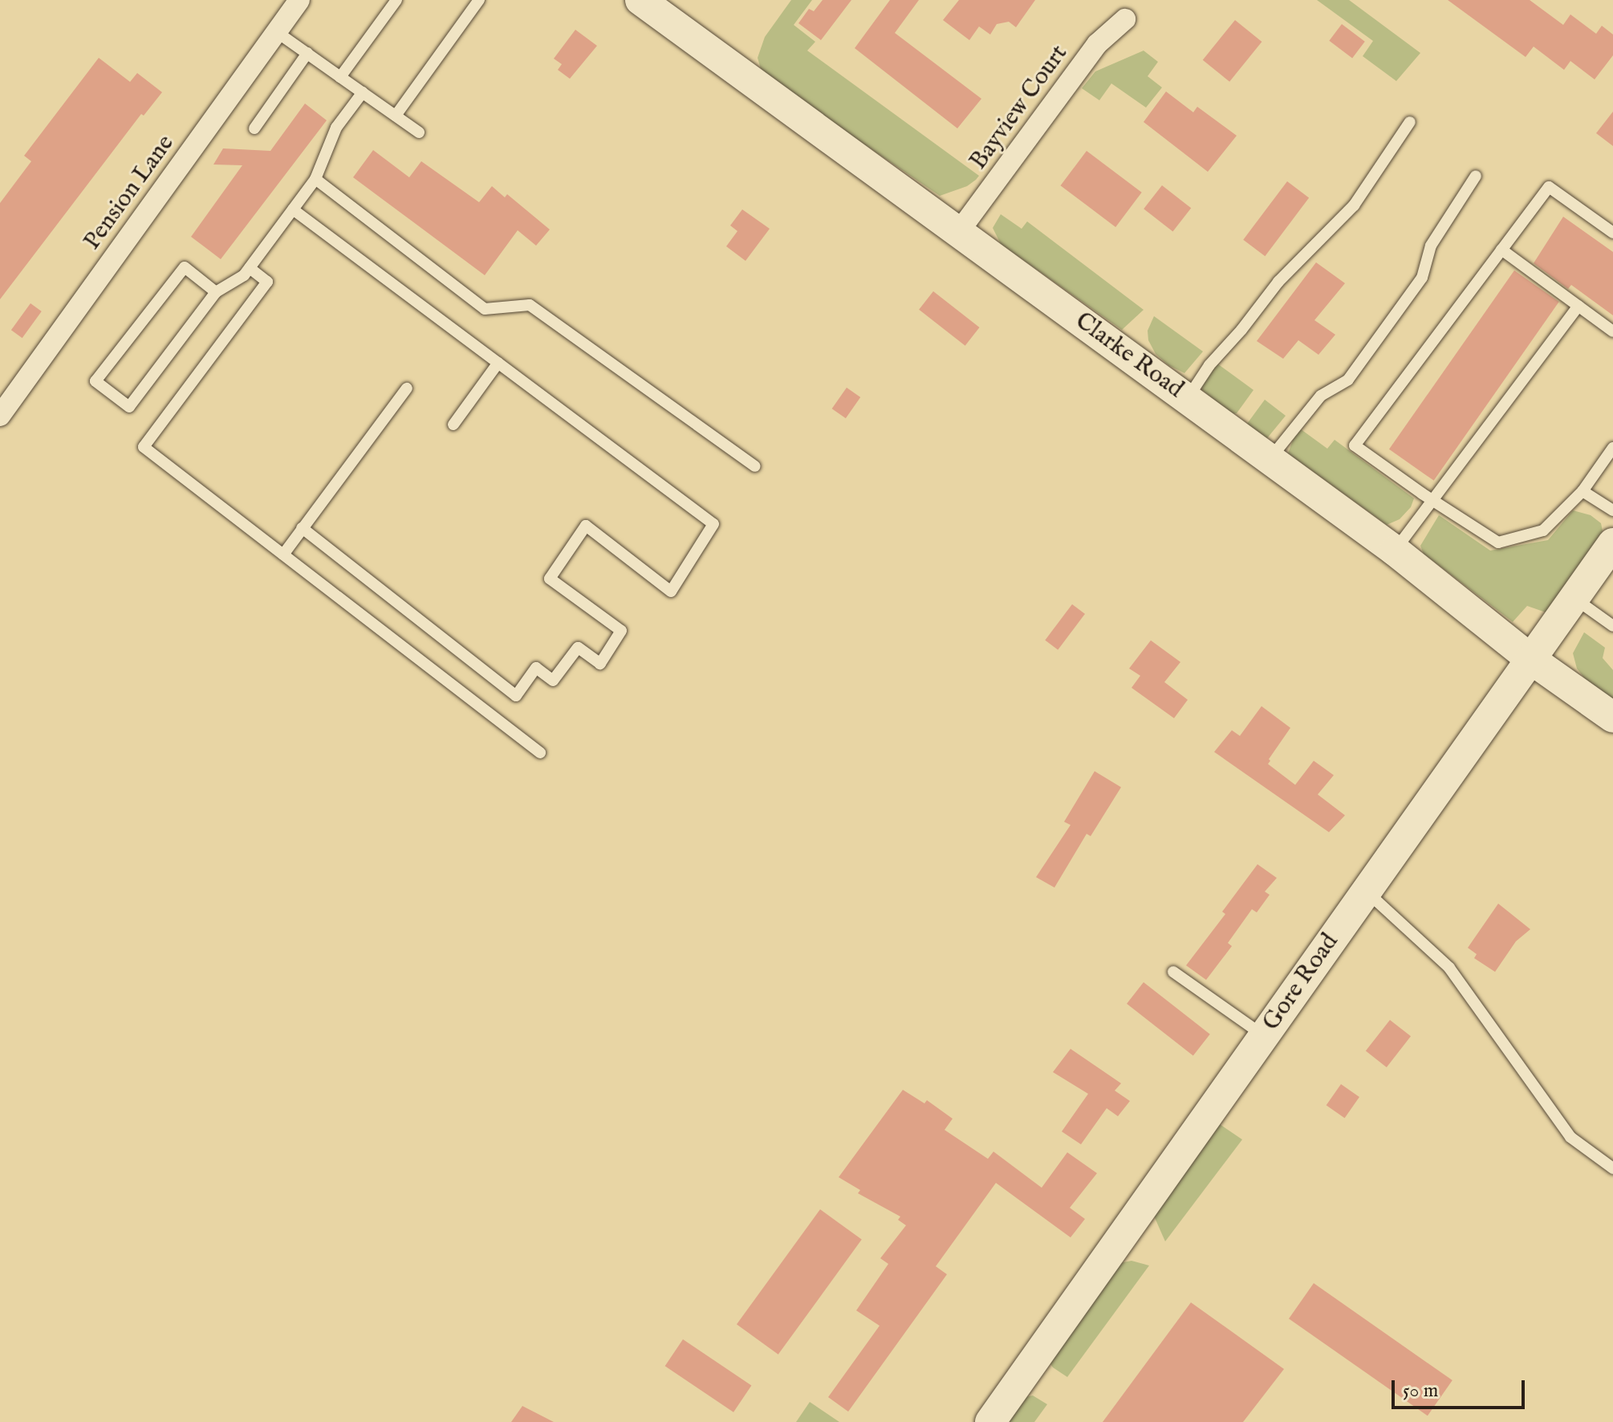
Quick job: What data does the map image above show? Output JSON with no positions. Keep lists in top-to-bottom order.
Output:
{
  "streets": {
    "main road": ["Clarke Road", "Gore Road"],
    "street": ["Bayview Court", "Pension Lane"]
  },
  "crossings": [
    ["Bayview Court", "Clarke Road"],
    ["Clarke Road", "Gore Road"]
  ],
  "scale_bar": "50 m"
}
